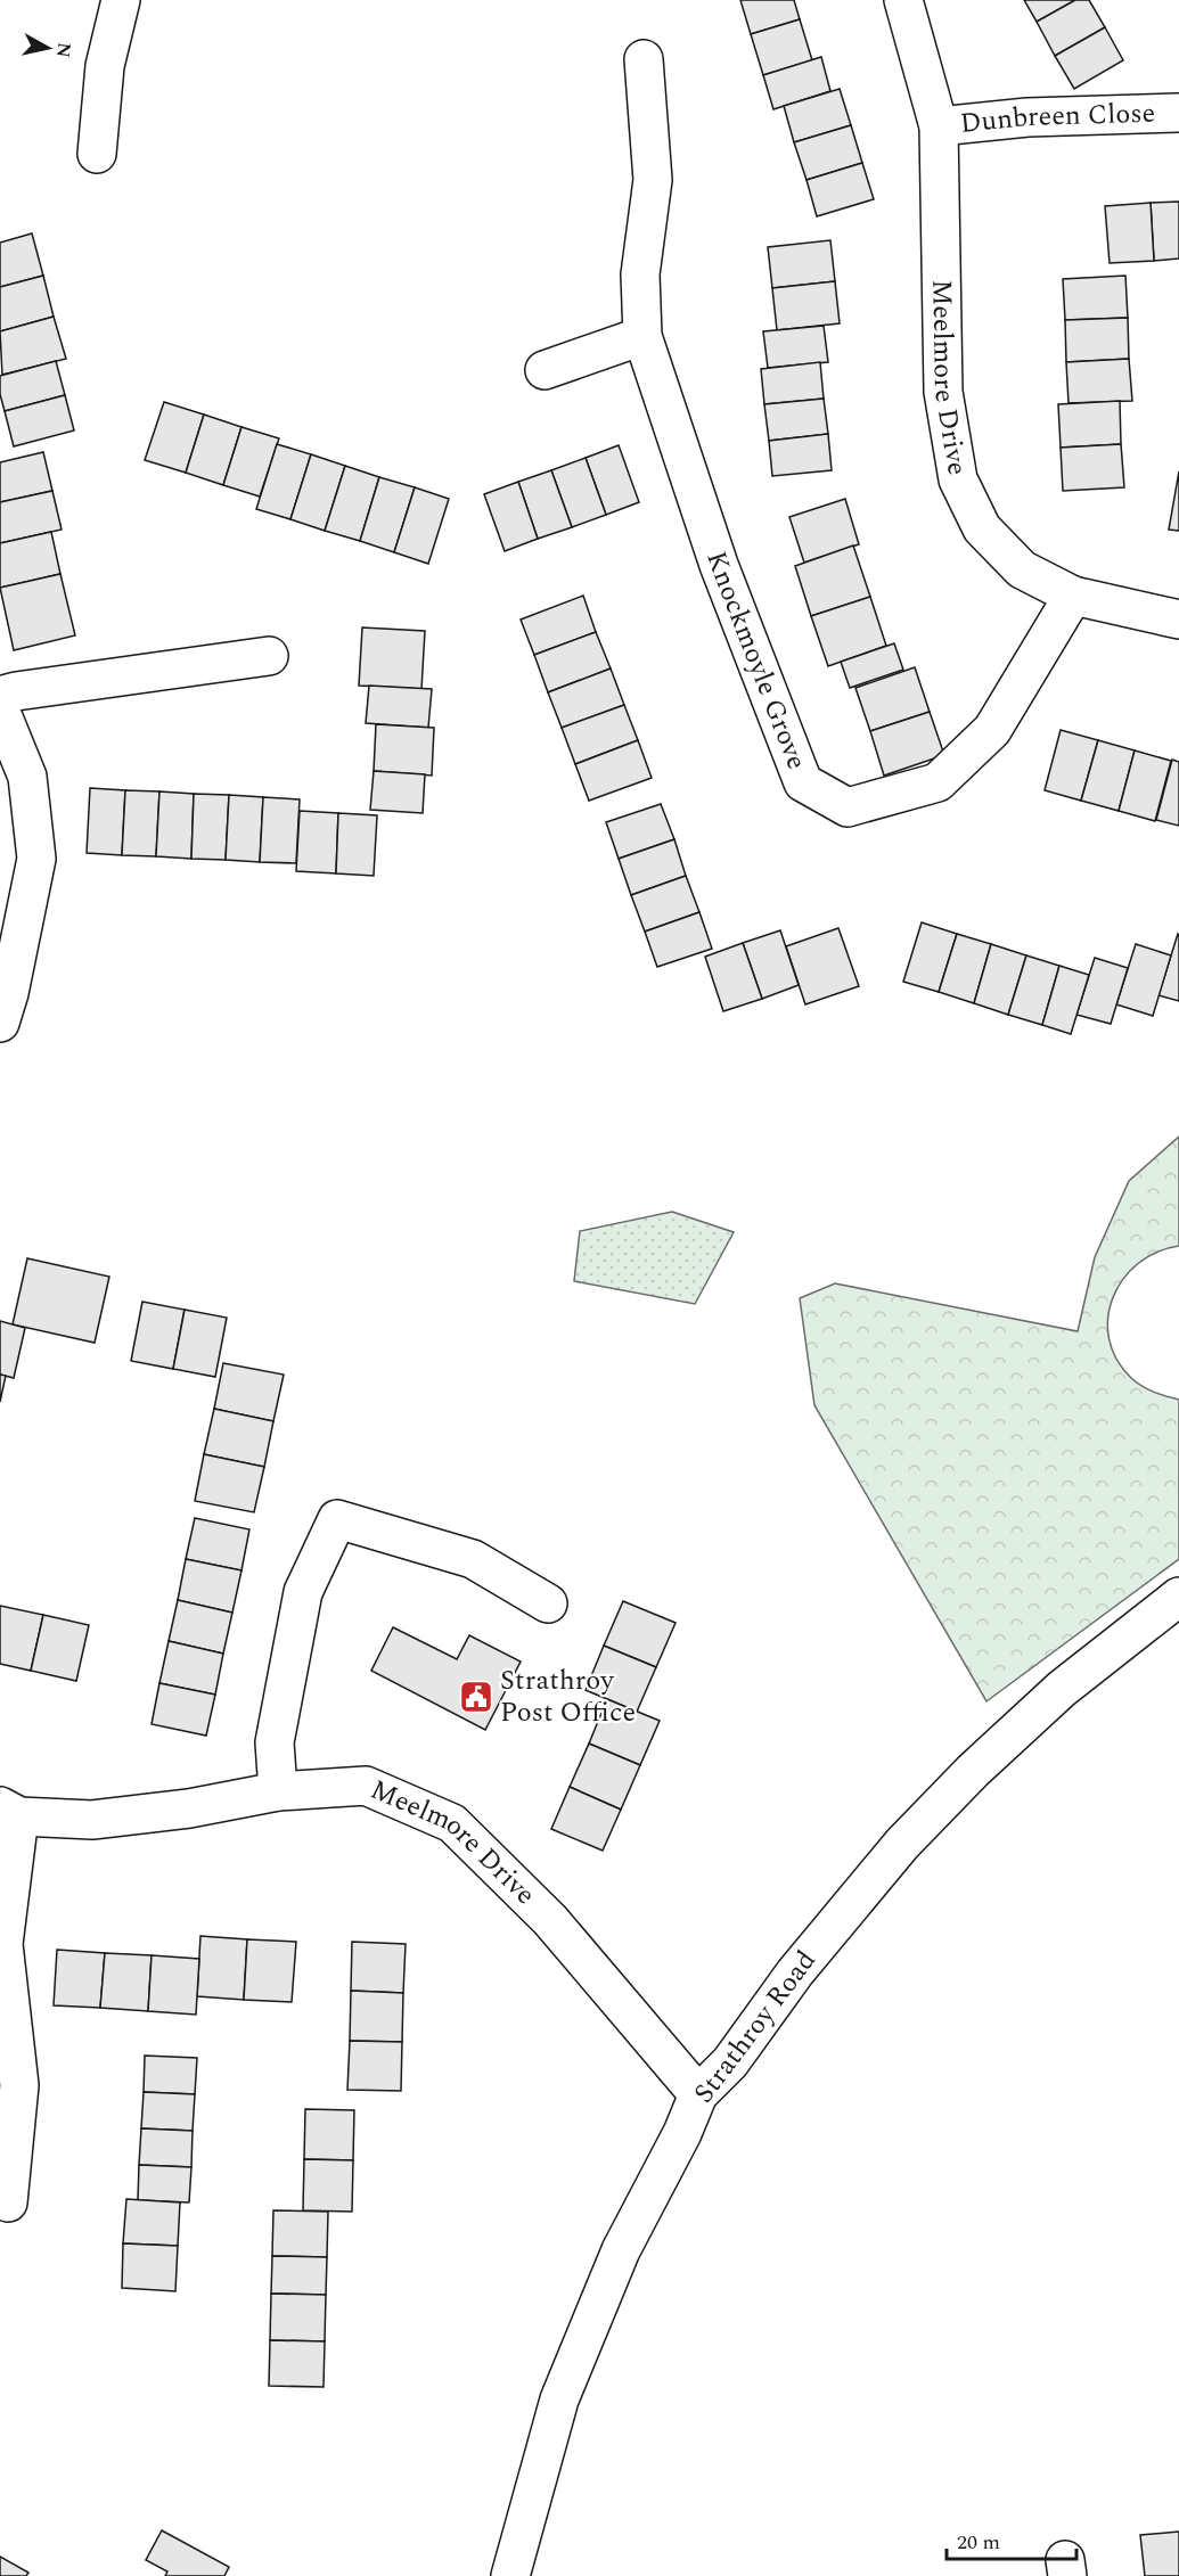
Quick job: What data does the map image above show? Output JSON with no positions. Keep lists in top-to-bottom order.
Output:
{
  "streets": {
    "street": [
      "Dunbreen Close",
      "Meelmore Drive",
      "Knockmoyle Grove",
      "Strathroy Road"
    ]
  },
  "crossings": [
    ["Dunbreen Close", "Meelmore Drive"],
    ["Meelmore Drive", "Knockmoyle Grove"],
    ["Meelmore Drive", "Strathroy Road"]
  ],
  "places": {
    "public building": ["Strathroy Post Office"]
  },
  "scale_bar": "20 m",
  "north": "right"
}
